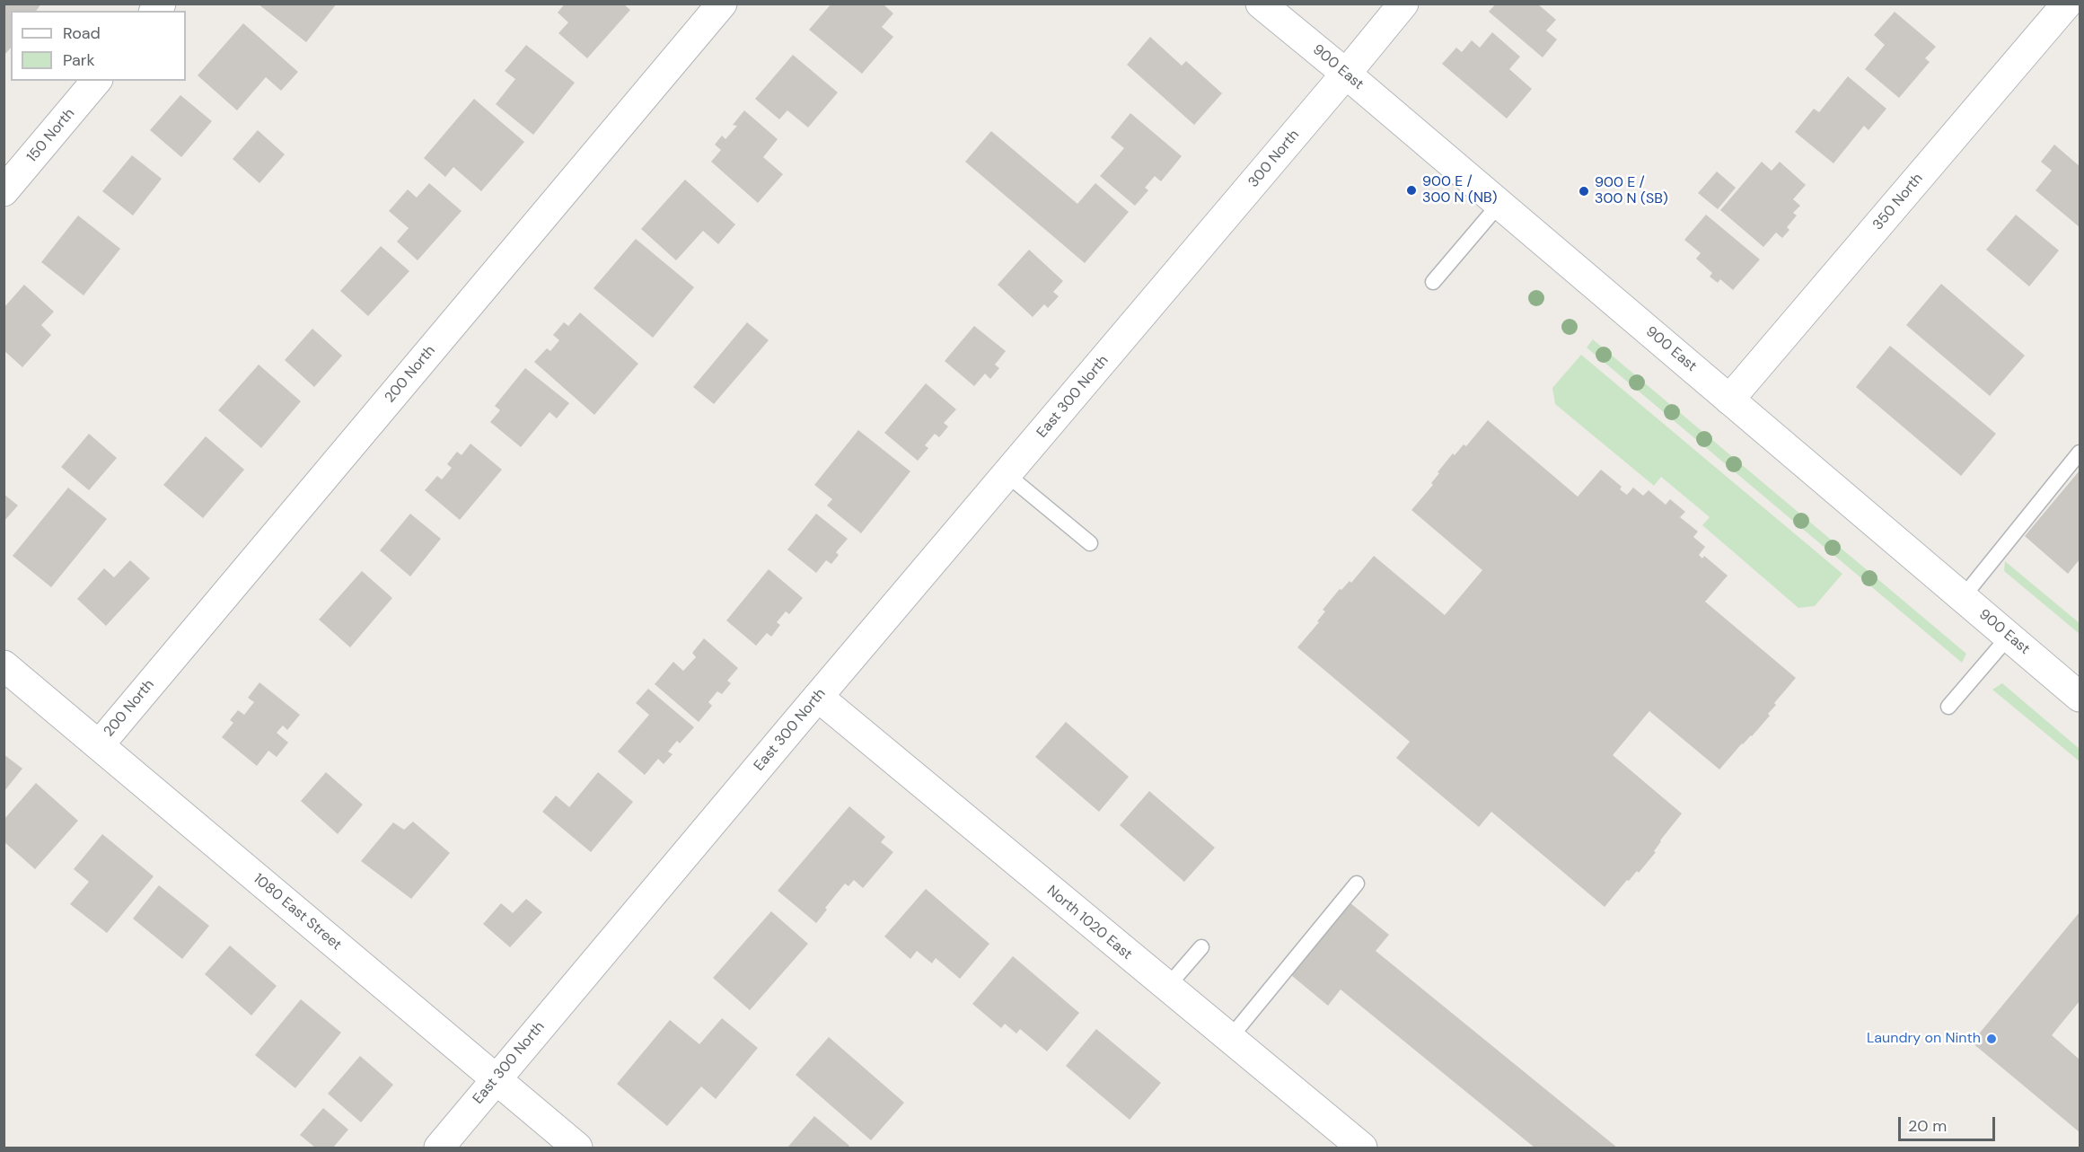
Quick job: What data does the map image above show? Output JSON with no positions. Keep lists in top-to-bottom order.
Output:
{
  "streets": {
    "street": [
      "900 East",
      "150 North",
      "300 North",
      "350 North",
      "200 North",
      "East 300 North",
      "1080 East Street",
      "North 1020 East"
    ]
  },
  "crossings": [
    ["900 East", "300 North"],
    ["900 East", "350 North"],
    ["300 North", "East 300 North"],
    ["200 North", "1080 East Street"],
    ["East 300 North", "1080 East Street"],
    ["East 300 North", "North 1020 East"]
  ],
  "places": ["900 E / 300 N (NB)", "900 E / 300 N (SB)", "Laundry on Ninth"],
  "legend": ["Road", "Park"],
  "scale_bar": "20 m"
}
